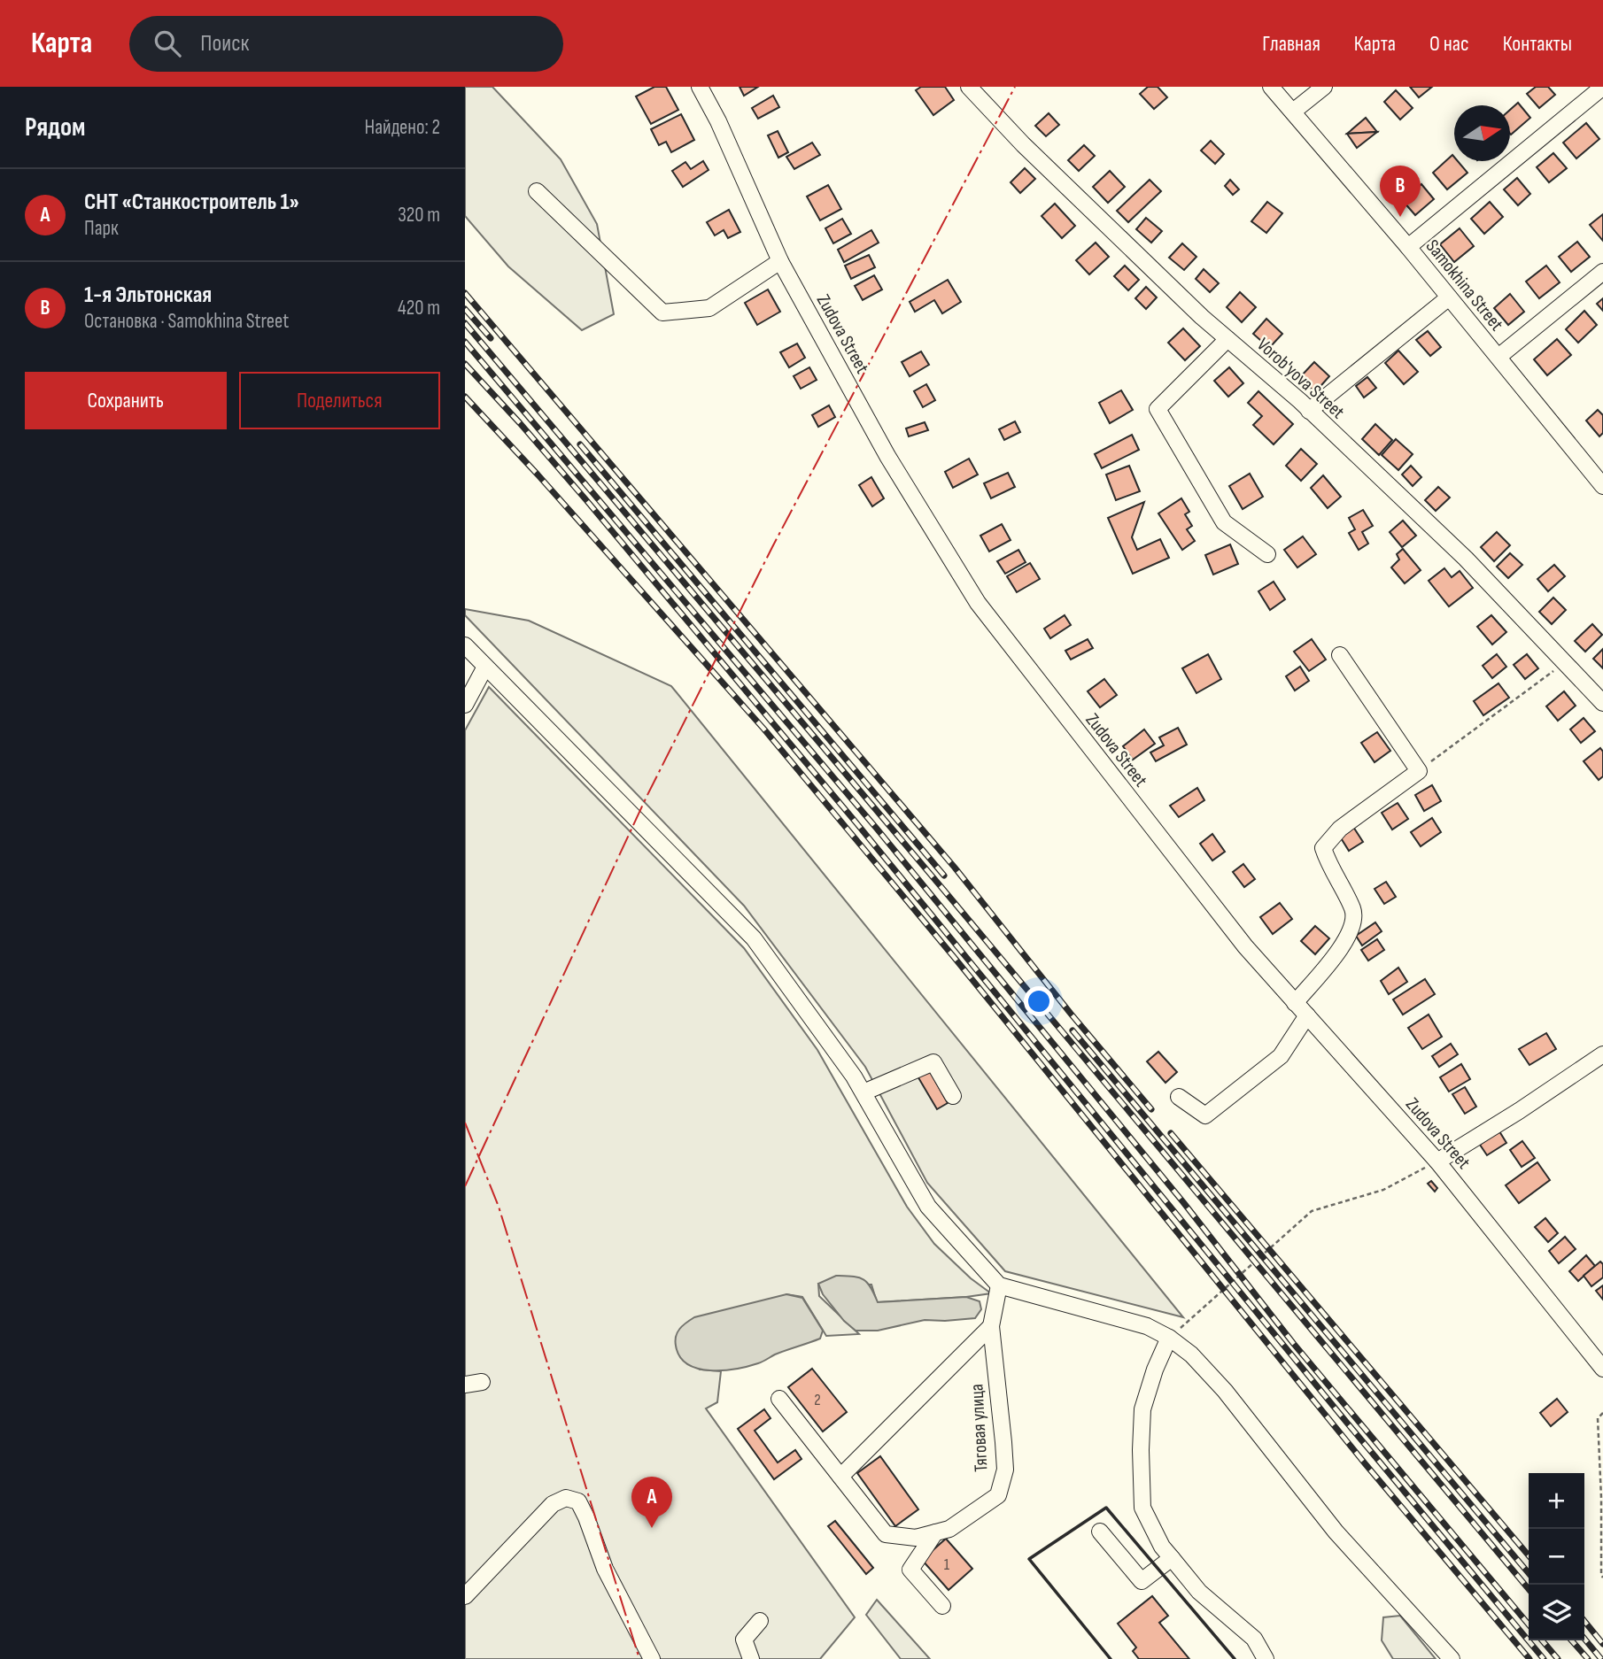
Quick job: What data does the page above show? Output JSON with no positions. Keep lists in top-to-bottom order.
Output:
{
  "streets": {
    "street": [
      "Samokhina Street",
      "Zudova Street",
      "Vorob'yova Street",
      "Тяговая улица"
    ]
  },
  "house_numbers": ["2", "1"],
  "north": "right",
  "page": {
    "header": "Карта",
    "search": "Поиск",
    "nav": [
      "Главная",
      "Карта",
      "О нас",
      "Контакты"
    ],
    "heading": ["Рядом", "Найдено: 2"],
    "pins": ["B", "A"],
    "list": [
      {
        "mark": "A",
        "name": "СНТ «Станкостроитель 1»",
        "note": "Парк",
        "value": "320 m"
      },
      {
        "mark": "B",
        "name": "1-я Эльтонская",
        "note": "Остановка · Samokhina Street",
        "value": "420 m"
      }
    ],
    "buttons": ["Сохранить", "Поделиться"],
    "map_buttons": ["+", "−"]
  }
}
